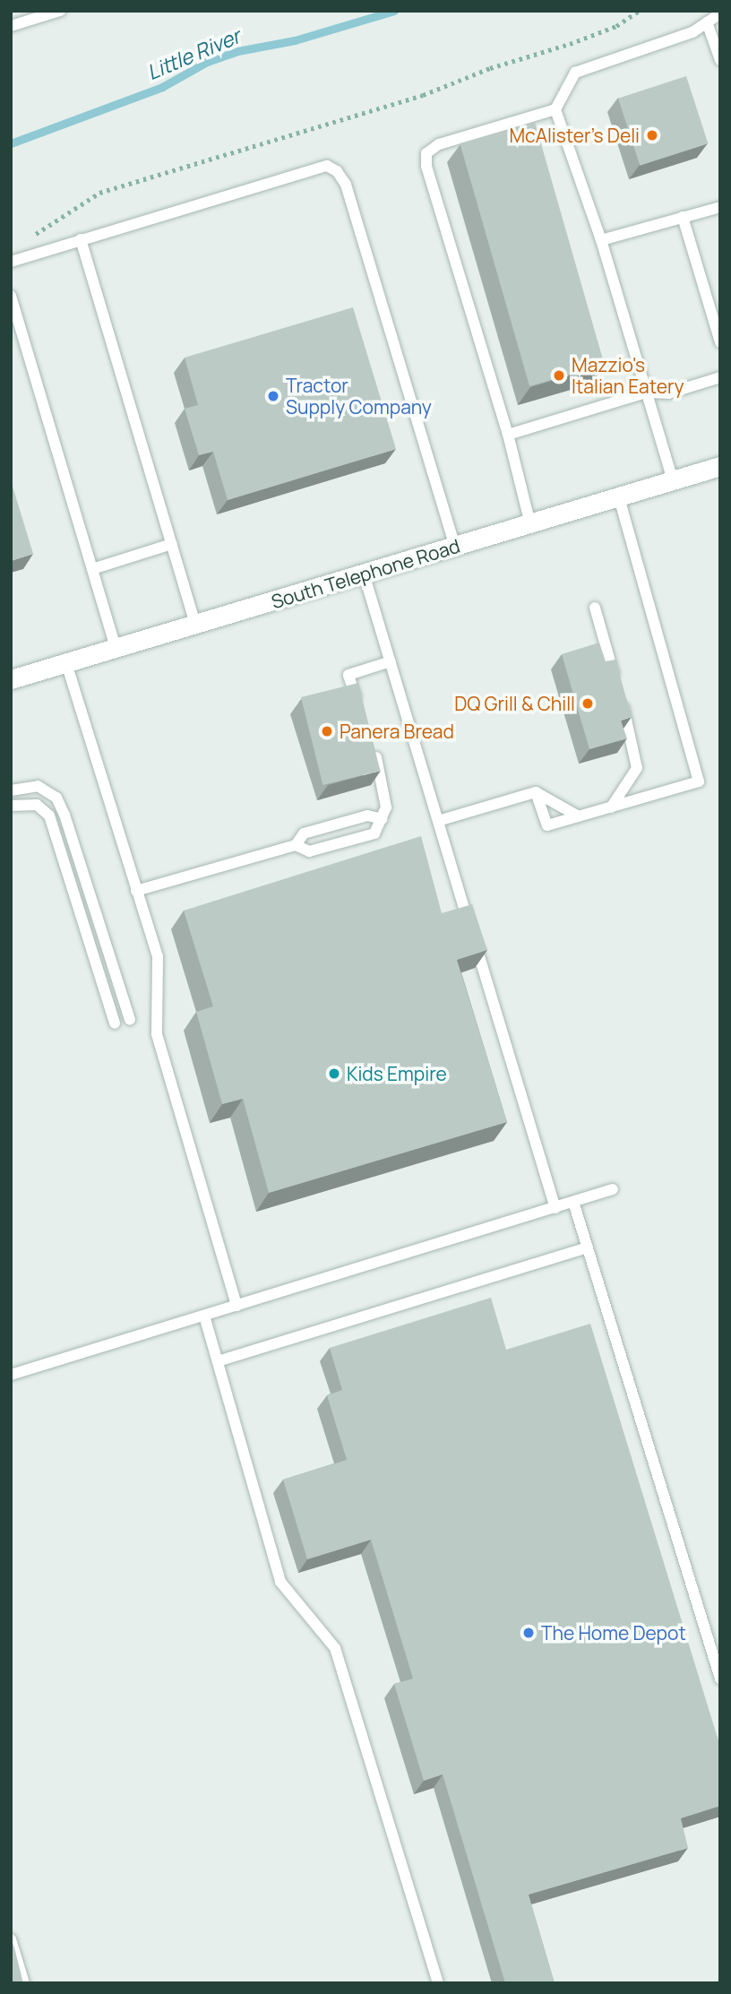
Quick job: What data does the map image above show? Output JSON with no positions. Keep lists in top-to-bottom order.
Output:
{
  "streets": {
    "main road": ["South Telephone Road"]
  },
  "water": ["Little River"],
  "places": [
    "McAlister's Deli",
    "Mazzio's Italian Eatery",
    "Tractor Supply Company",
    "DQ Grill & Chill",
    "Panera Bread",
    "Kids Empire",
    "The Home Depot"
  ]
}
